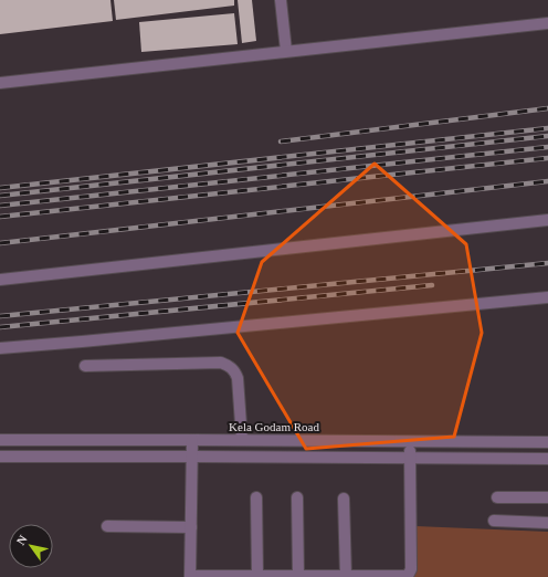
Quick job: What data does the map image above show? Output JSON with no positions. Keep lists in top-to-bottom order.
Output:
{
  "streets": {
    "street": ["Kela Godam Road"]
  },
  "north": "top left"
}
